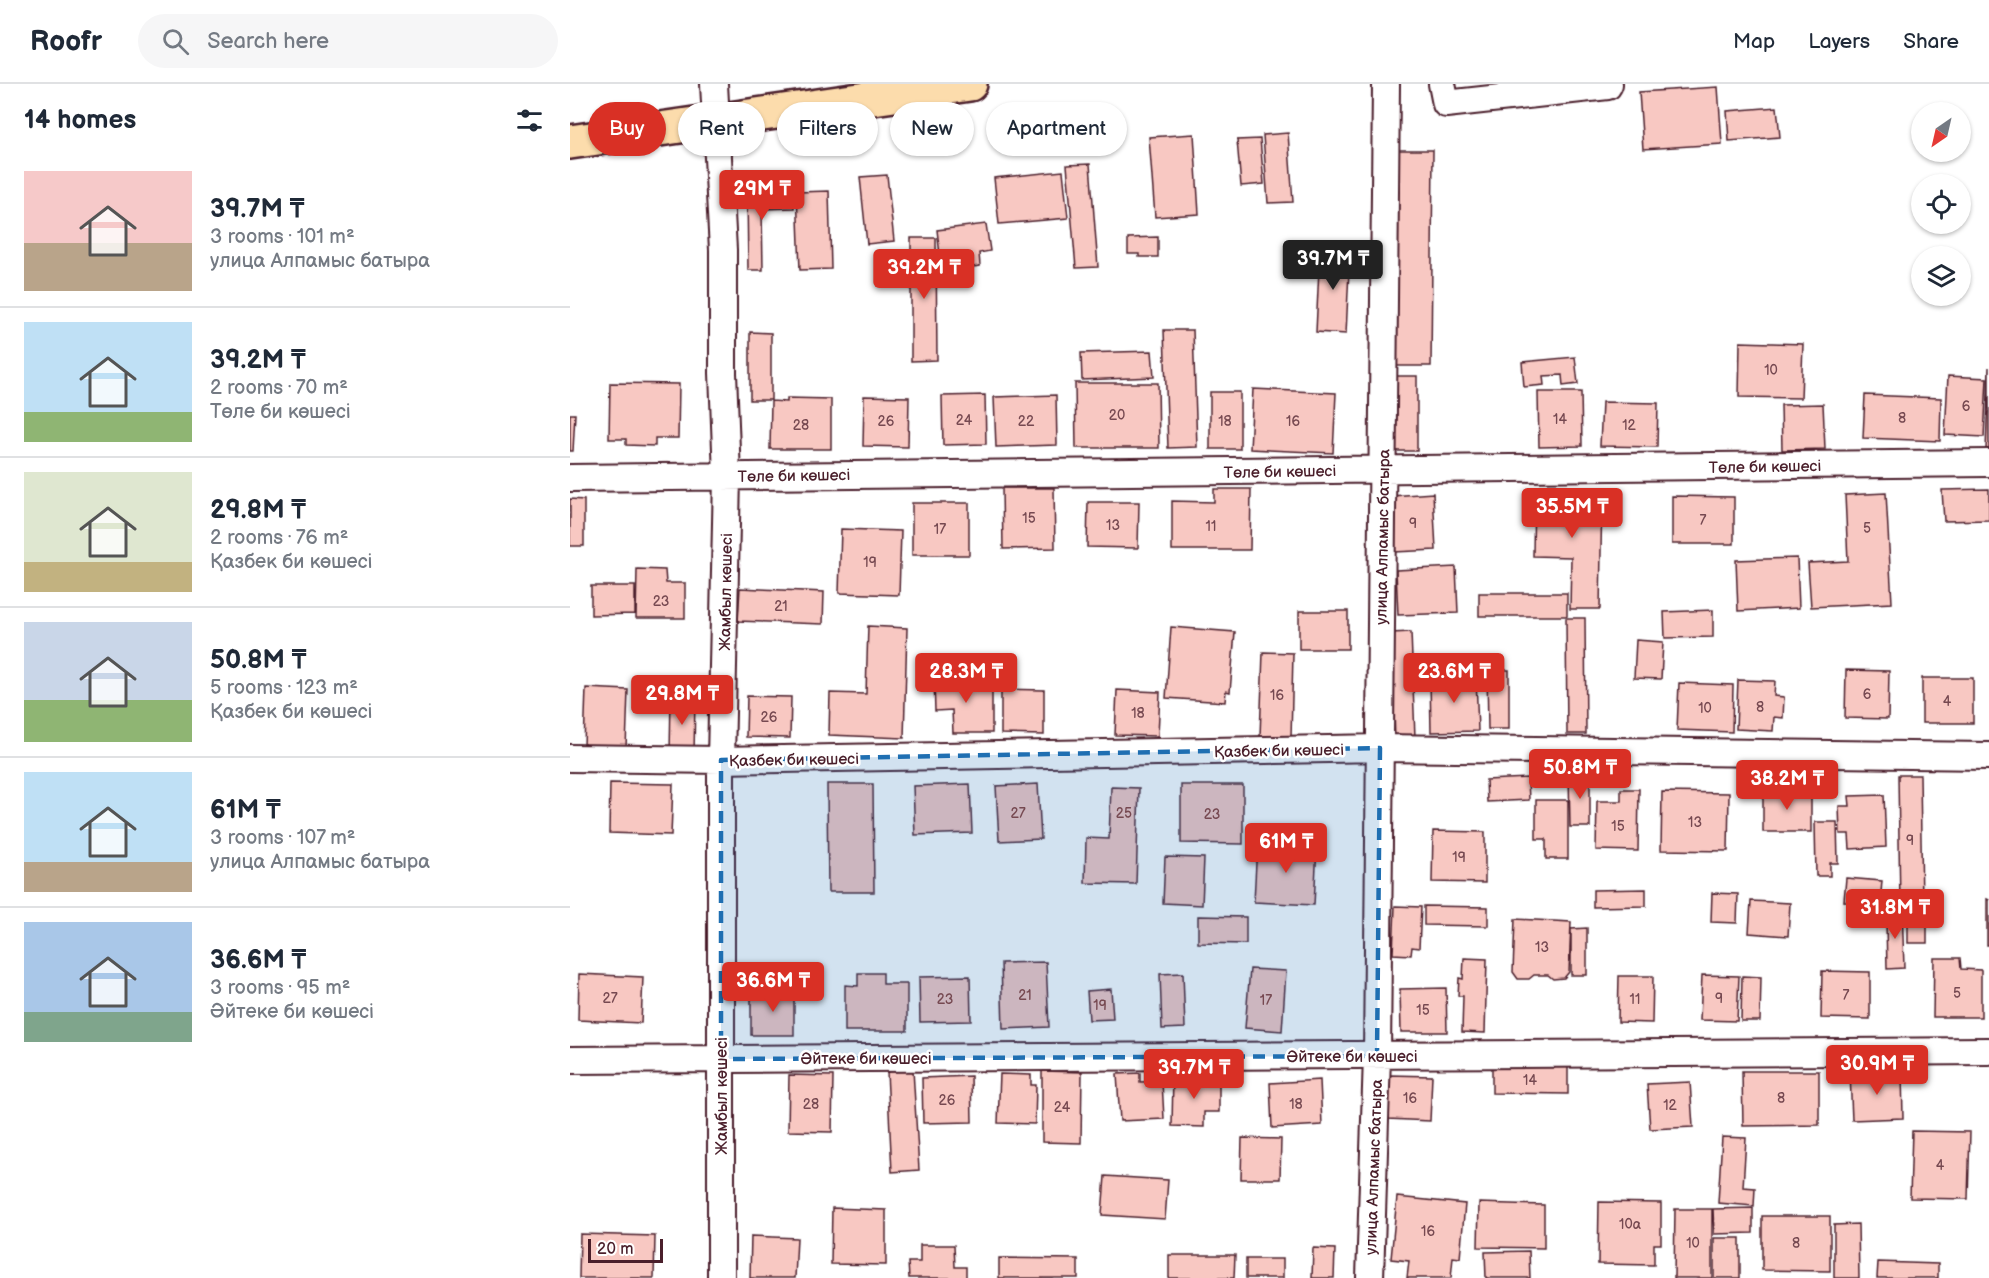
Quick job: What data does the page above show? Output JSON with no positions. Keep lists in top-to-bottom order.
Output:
{
  "streets": {
    "street": [
      "Төле би көшесі",
      "улица Алпамыс батыра",
      "Жамбыл көшесі",
      "Қазбек би көшесі",
      "Әйтеке би көшесі"
    ]
  },
  "crossings": [
    ["Төле би көшесі", "улица Алпамыс батыра"],
    ["Төле би көшесі", "Жамбыл көшесі"],
    ["улица Алпамыс батыра", "Қазбек би көшесі"],
    ["улица Алпамыс батыра", "Әйтеке би көшесі"],
    ["Жамбыл көшесі", "Қазбек би көшесі"],
    ["Жамбыл көшесі", "Әйтеке би көшесі"]
  ],
  "house_numbers": [
    "10",
    "6",
    "20",
    "8",
    "14",
    "24",
    "26",
    "22",
    "18",
    "16",
    "28",
    "12",
    "15",
    "7",
    "9",
    "13",
    "11",
    "5",
    "17",
    "19",
    "23",
    "21",
    "6",
    "16",
    "4",
    "8",
    "10",
    "18",
    "26",
    "27",
    "25",
    "23",
    "13",
    "15",
    "9",
    "19",
    "13",
    "5",
    "21",
    "7",
    "27",
    "9",
    "23",
    "11",
    "17",
    "19",
    "15",
    "14",
    "16",
    "8",
    "26",
    "28",
    "18",
    "12",
    "24",
    "4",
    "10а",
    "16",
    "10",
    "8"
  ],
  "scale_bar": "20 m",
  "north": "bottom left",
  "page": {
    "header": "Roofr",
    "search": "Search here",
    "nav": ["Map", "Layers", "Share"],
    "heading": "14 homes",
    "chip": [
      "Buy",
      "Rent",
      "Filters",
      "New",
      "Apartment"
    ],
    "list": [
      {
        "name": "39.7M ₸",
        "note": "3 rooms · 101 m² · улица Алпамыс батыра"
      },
      {
        "name": "39.2M ₸",
        "note": "2 rooms · 70 m² · Төле би көшесі"
      },
      {
        "name": "29.8M ₸",
        "note": "2 rooms · 76 m² · Қазбек би көшесі"
      },
      {
        "name": "50.8M ₸",
        "note": "5 rooms · 123 m² · Қазбек би көшесі"
      },
      {
        "name": "61M ₸",
        "note": "3 rooms · 107 m² · улица Алпамыс батыра"
      },
      {
        "name": "36.6M ₸",
        "note": "3 rooms · 95 m² · Әйтеке би көшесі"
      }
    ],
    "price": [
      "29M ₸",
      "39.7M ₸",
      "39.2M ₸",
      "35.5M ₸",
      "28.3M ₸",
      "23.6M ₸",
      "29.8M ₸",
      "50.8M ₸",
      "38.2M ₸",
      "61M ₸",
      "31.8M ₸",
      "36.6M ₸",
      "30.9M ₸",
      "39.7M ₸"
    ],
    "scale": "20 m"
  }
}
